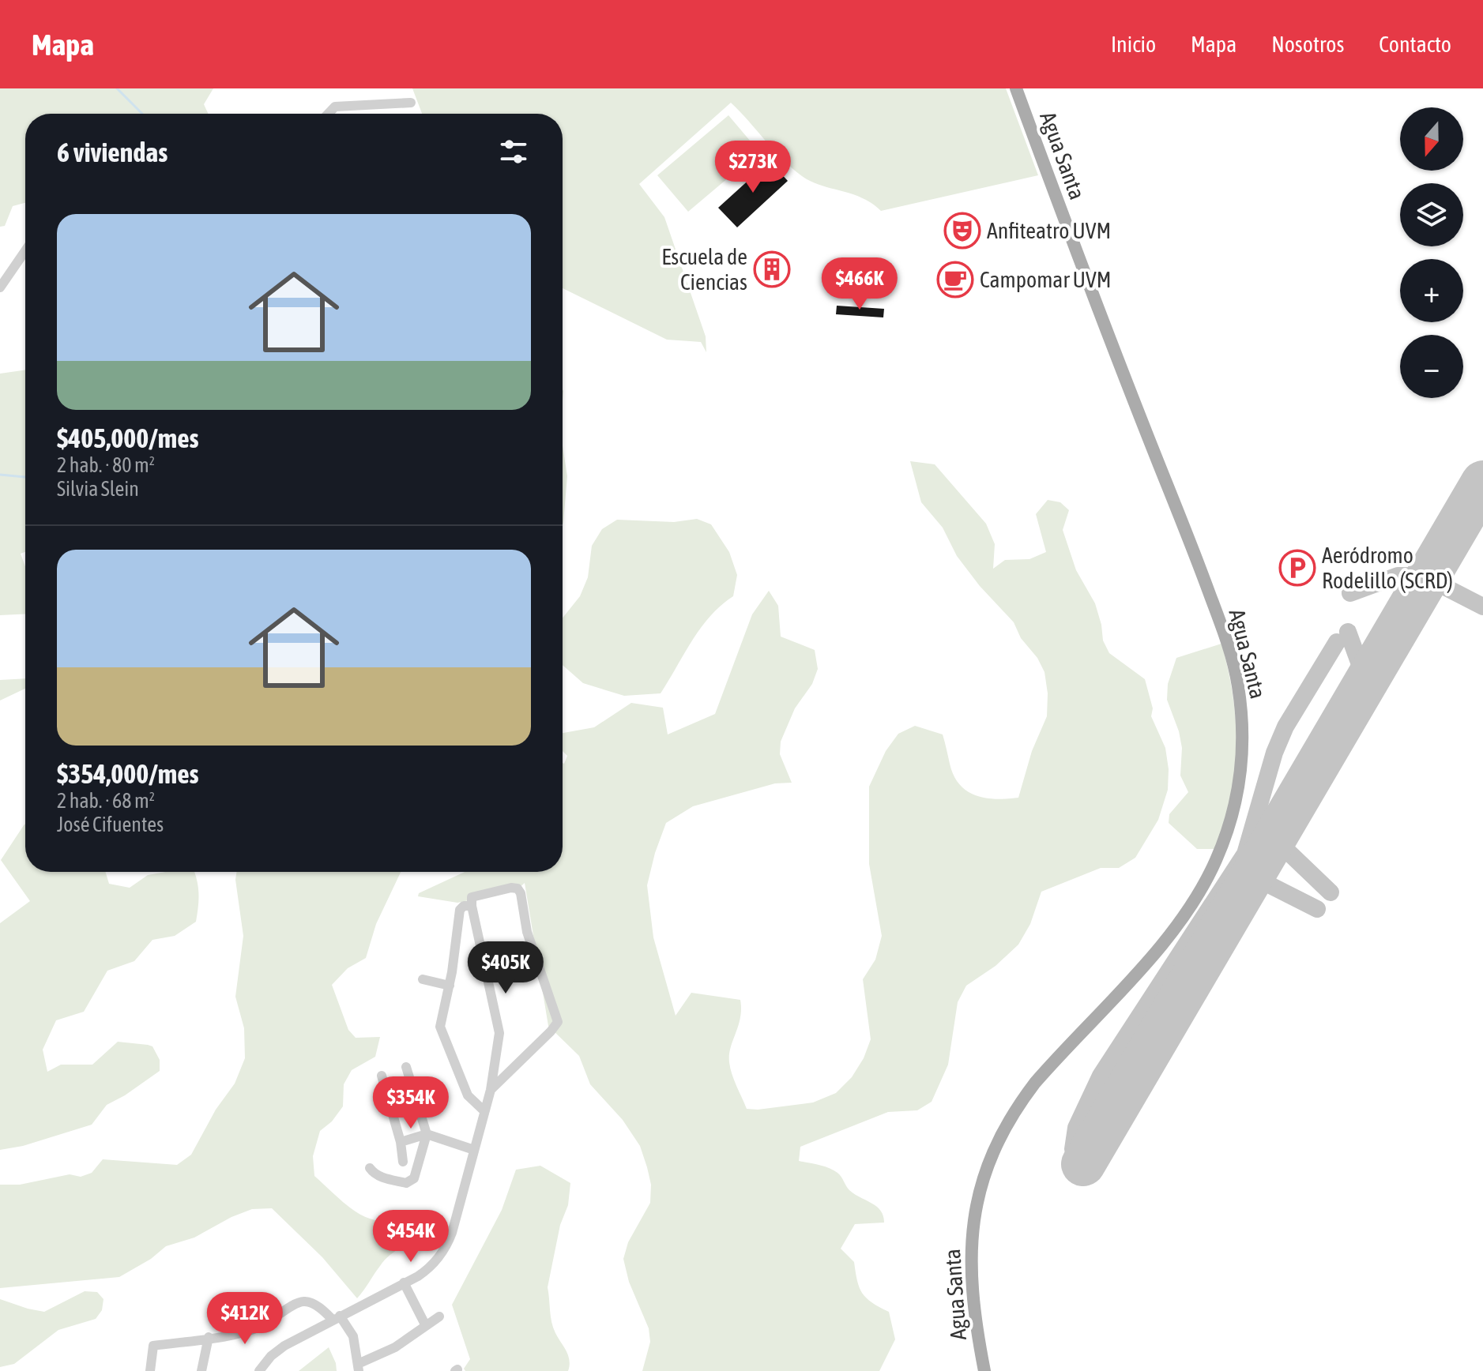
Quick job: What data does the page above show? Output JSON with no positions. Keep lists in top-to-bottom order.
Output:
{
  "streets": {
    "main road": ["Agua Santa"]
  },
  "places": {
    "theatre": ["Anfiteatro UVM"],
    "building": ["Escuela de Ciencias"],
    "cafe": ["Campomar UVM"],
    "parking": ["Aeródromo Rodelillo (SCRD)"]
  },
  "north": "bottom",
  "page": {
    "header": "Mapa",
    "nav": [
      "Inicio",
      "Mapa",
      "Nosotros",
      "Contacto"
    ],
    "map_buttons": ["+", "−"],
    "heading": "6 viviendas",
    "price": [
      "$273K",
      "$466K",
      "$405K",
      "$354K",
      "$454K",
      "$412K"
    ],
    "list": [
      {
        "name": "$405,000/mes",
        "note": "2 hab. · 80 m² · Silvia Slein"
      },
      {
        "name": "$354,000/mes",
        "note": "2 hab. · 68 m² · José Cifuentes"
      }
    ]
  }
}
